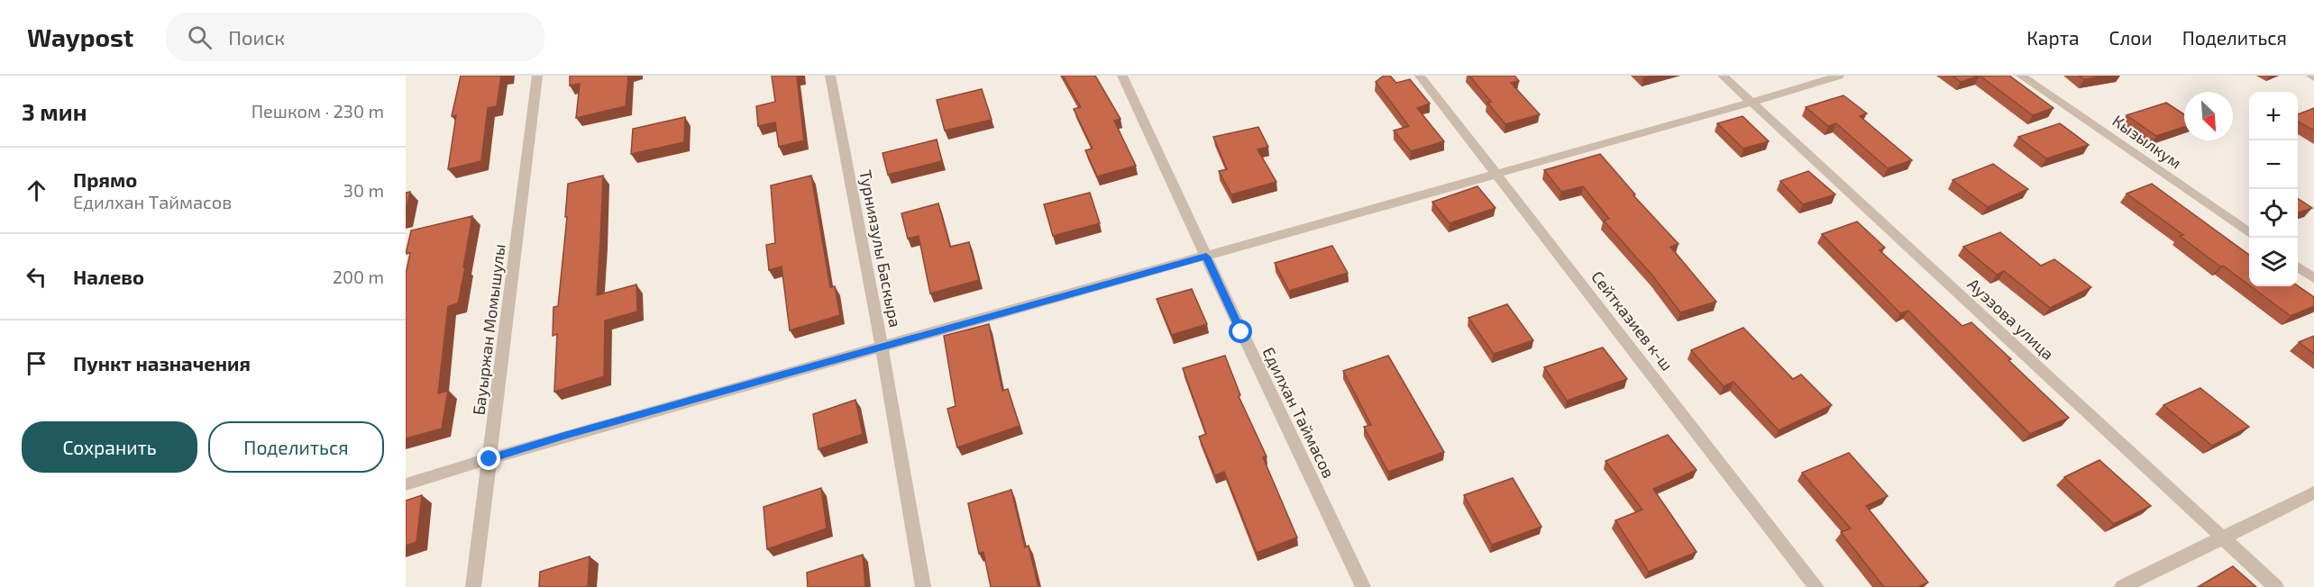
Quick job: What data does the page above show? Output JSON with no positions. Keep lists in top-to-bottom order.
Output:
{
  "streets": {
    "street": [
      "Кызылкум",
      "Турниязулы Баскыра",
      "Ауэзова улица",
      "Сейтказиев к-ш",
      "Бауыржан Момышулы",
      "Едилхан Таймасов"
    ]
  },
  "north": "bottom right",
  "page": {
    "header": "Waypost",
    "search": "Поиск",
    "nav": ["Карта", "Слои", "Поделиться"],
    "heading": ["3 мин", "Пешком · 230 m"],
    "map_buttons": ["+", "−"],
    "list": [
      ["Прямо", "Едилхан Таймасов", "30 m"],
      ["Налево", "200 m"],
      "Пункт назначения"
    ],
    "buttons": ["Сохранить", "Поделиться"]
  }
}
